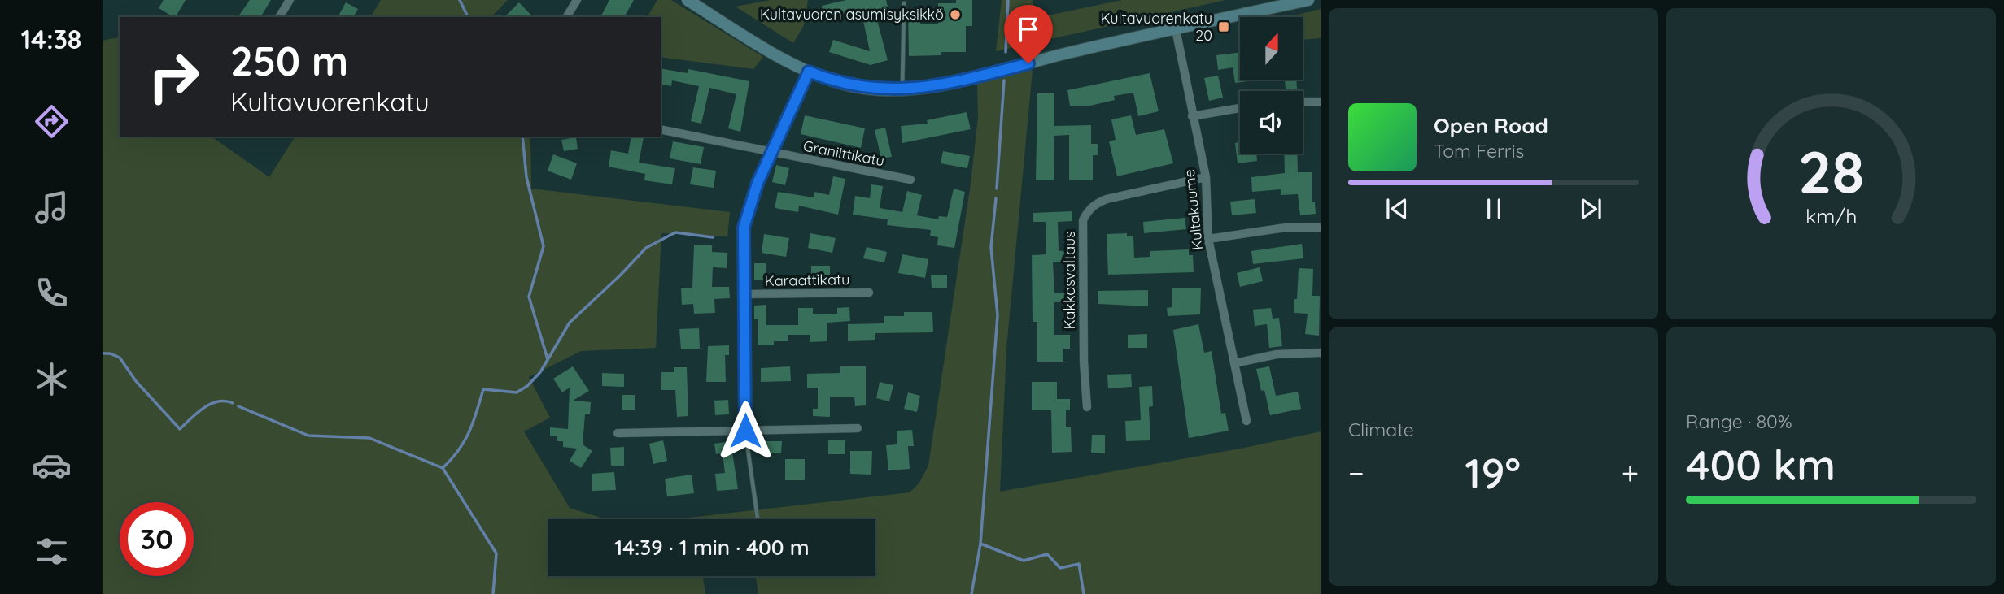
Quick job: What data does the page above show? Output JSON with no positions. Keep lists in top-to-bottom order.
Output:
{
  "streets": {
    "street": [
      "Graniittikatu",
      "Kultakuume",
      "Karaattikatu",
      "Kakkosvaltaus"
    ]
  },
  "crossings": [
    ["Kultakuume", "Kakkosvaltaus"]
  ],
  "places": {
    "other": ["Kultavuoren asumisyksikkö"],
    "transit": ["Kultavuorenkatu 20"]
  },
  "north": "top",
  "page": {
    "tabs": "14:38",
    "turn": ["250 m", "Kultavuorenkatu"],
    "song": ["Open Road", "Tom Ferris"],
    "tile": [
      "Climate",
      ["Range · 80%", "400 km"]
    ],
    "heat": ["−", "19°", "+"],
    "limit": "30",
    "trip": "14:39 · 1 min · 400 m",
    "gauge": ["28", "km/h"]
  }
}
